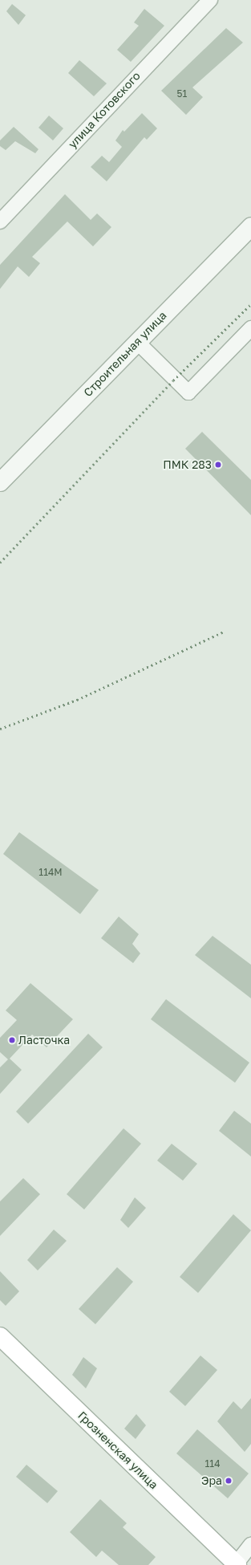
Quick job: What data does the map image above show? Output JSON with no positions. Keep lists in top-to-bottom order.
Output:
{
  "streets": {
    "main road": ["Грозненская улица"],
    "street": ["улица Котовского", "Строительная улица"]
  },
  "places": ["ПМК 283", "Ласточка", "Эра"],
  "house_numbers": ["51", "114М", "114"]
}
